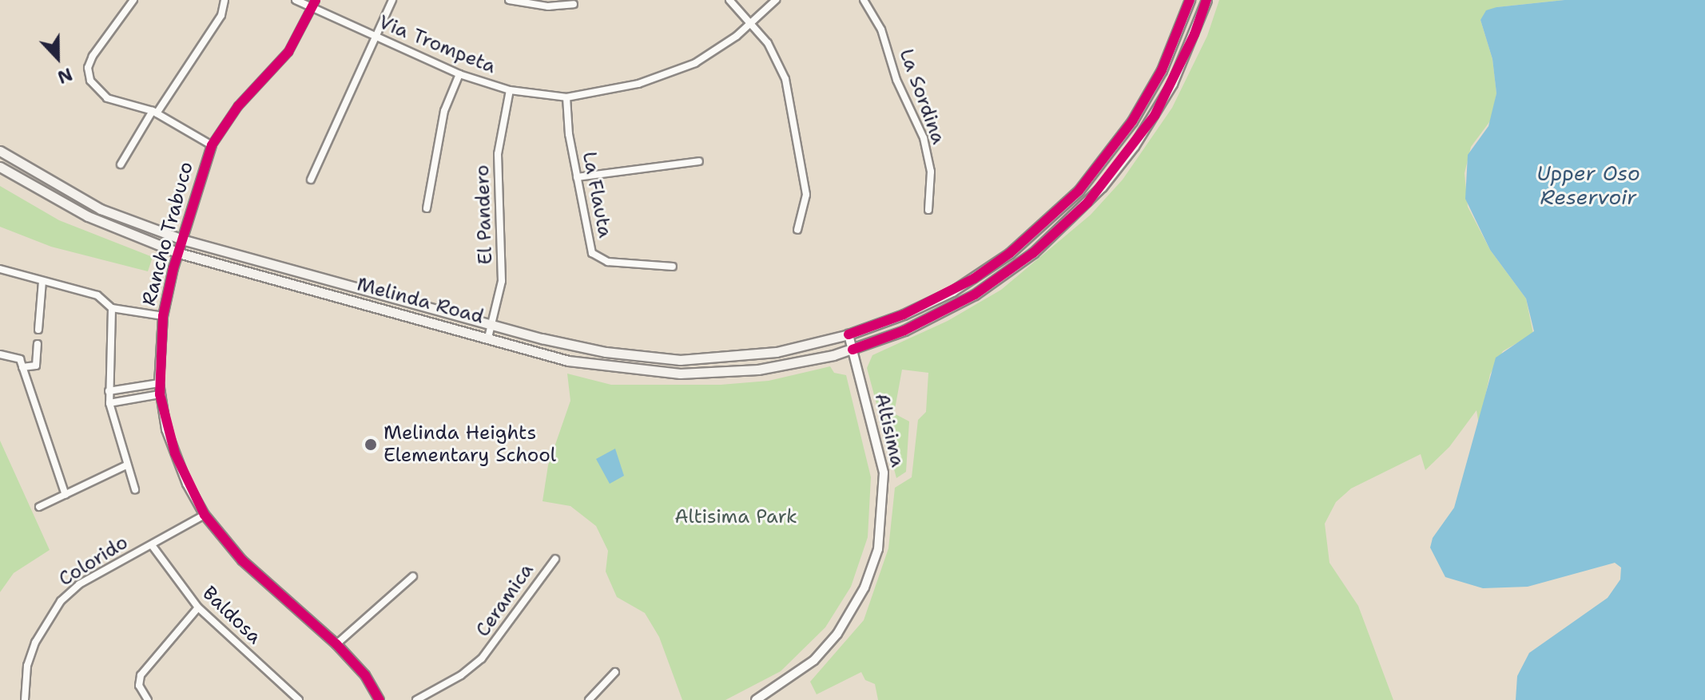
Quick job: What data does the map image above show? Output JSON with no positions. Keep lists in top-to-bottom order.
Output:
{
  "streets": {
    "main road": ["Melinda Road"],
    "street": [
      "Via Trompeta",
      "La Sordina",
      "La Flauta",
      "El Pandero",
      "Rancho Trabuco",
      "Altisima",
      "Colorido",
      "Ceramica",
      "Baldosa"
    ]
  },
  "crossings": [
    ["Via Trompeta", "La Flauta"],
    ["Via Trompeta", "El Pandero"],
    ["Via Trompeta", "Rancho Trabuco"],
    ["El Pandero", "Melinda Road"],
    ["Rancho Trabuco", "Melinda Road"],
    ["Rancho Trabuco", "Colorido"],
    ["Melinda Road", "Altisima"],
    ["Colorido", "Baldosa"]
  ],
  "water": ["Upper Oso Reservoir"],
  "parks": ["Altisima Park"],
  "places": ["Melinda Heights Elementary School"],
  "north": "bottom"
}
